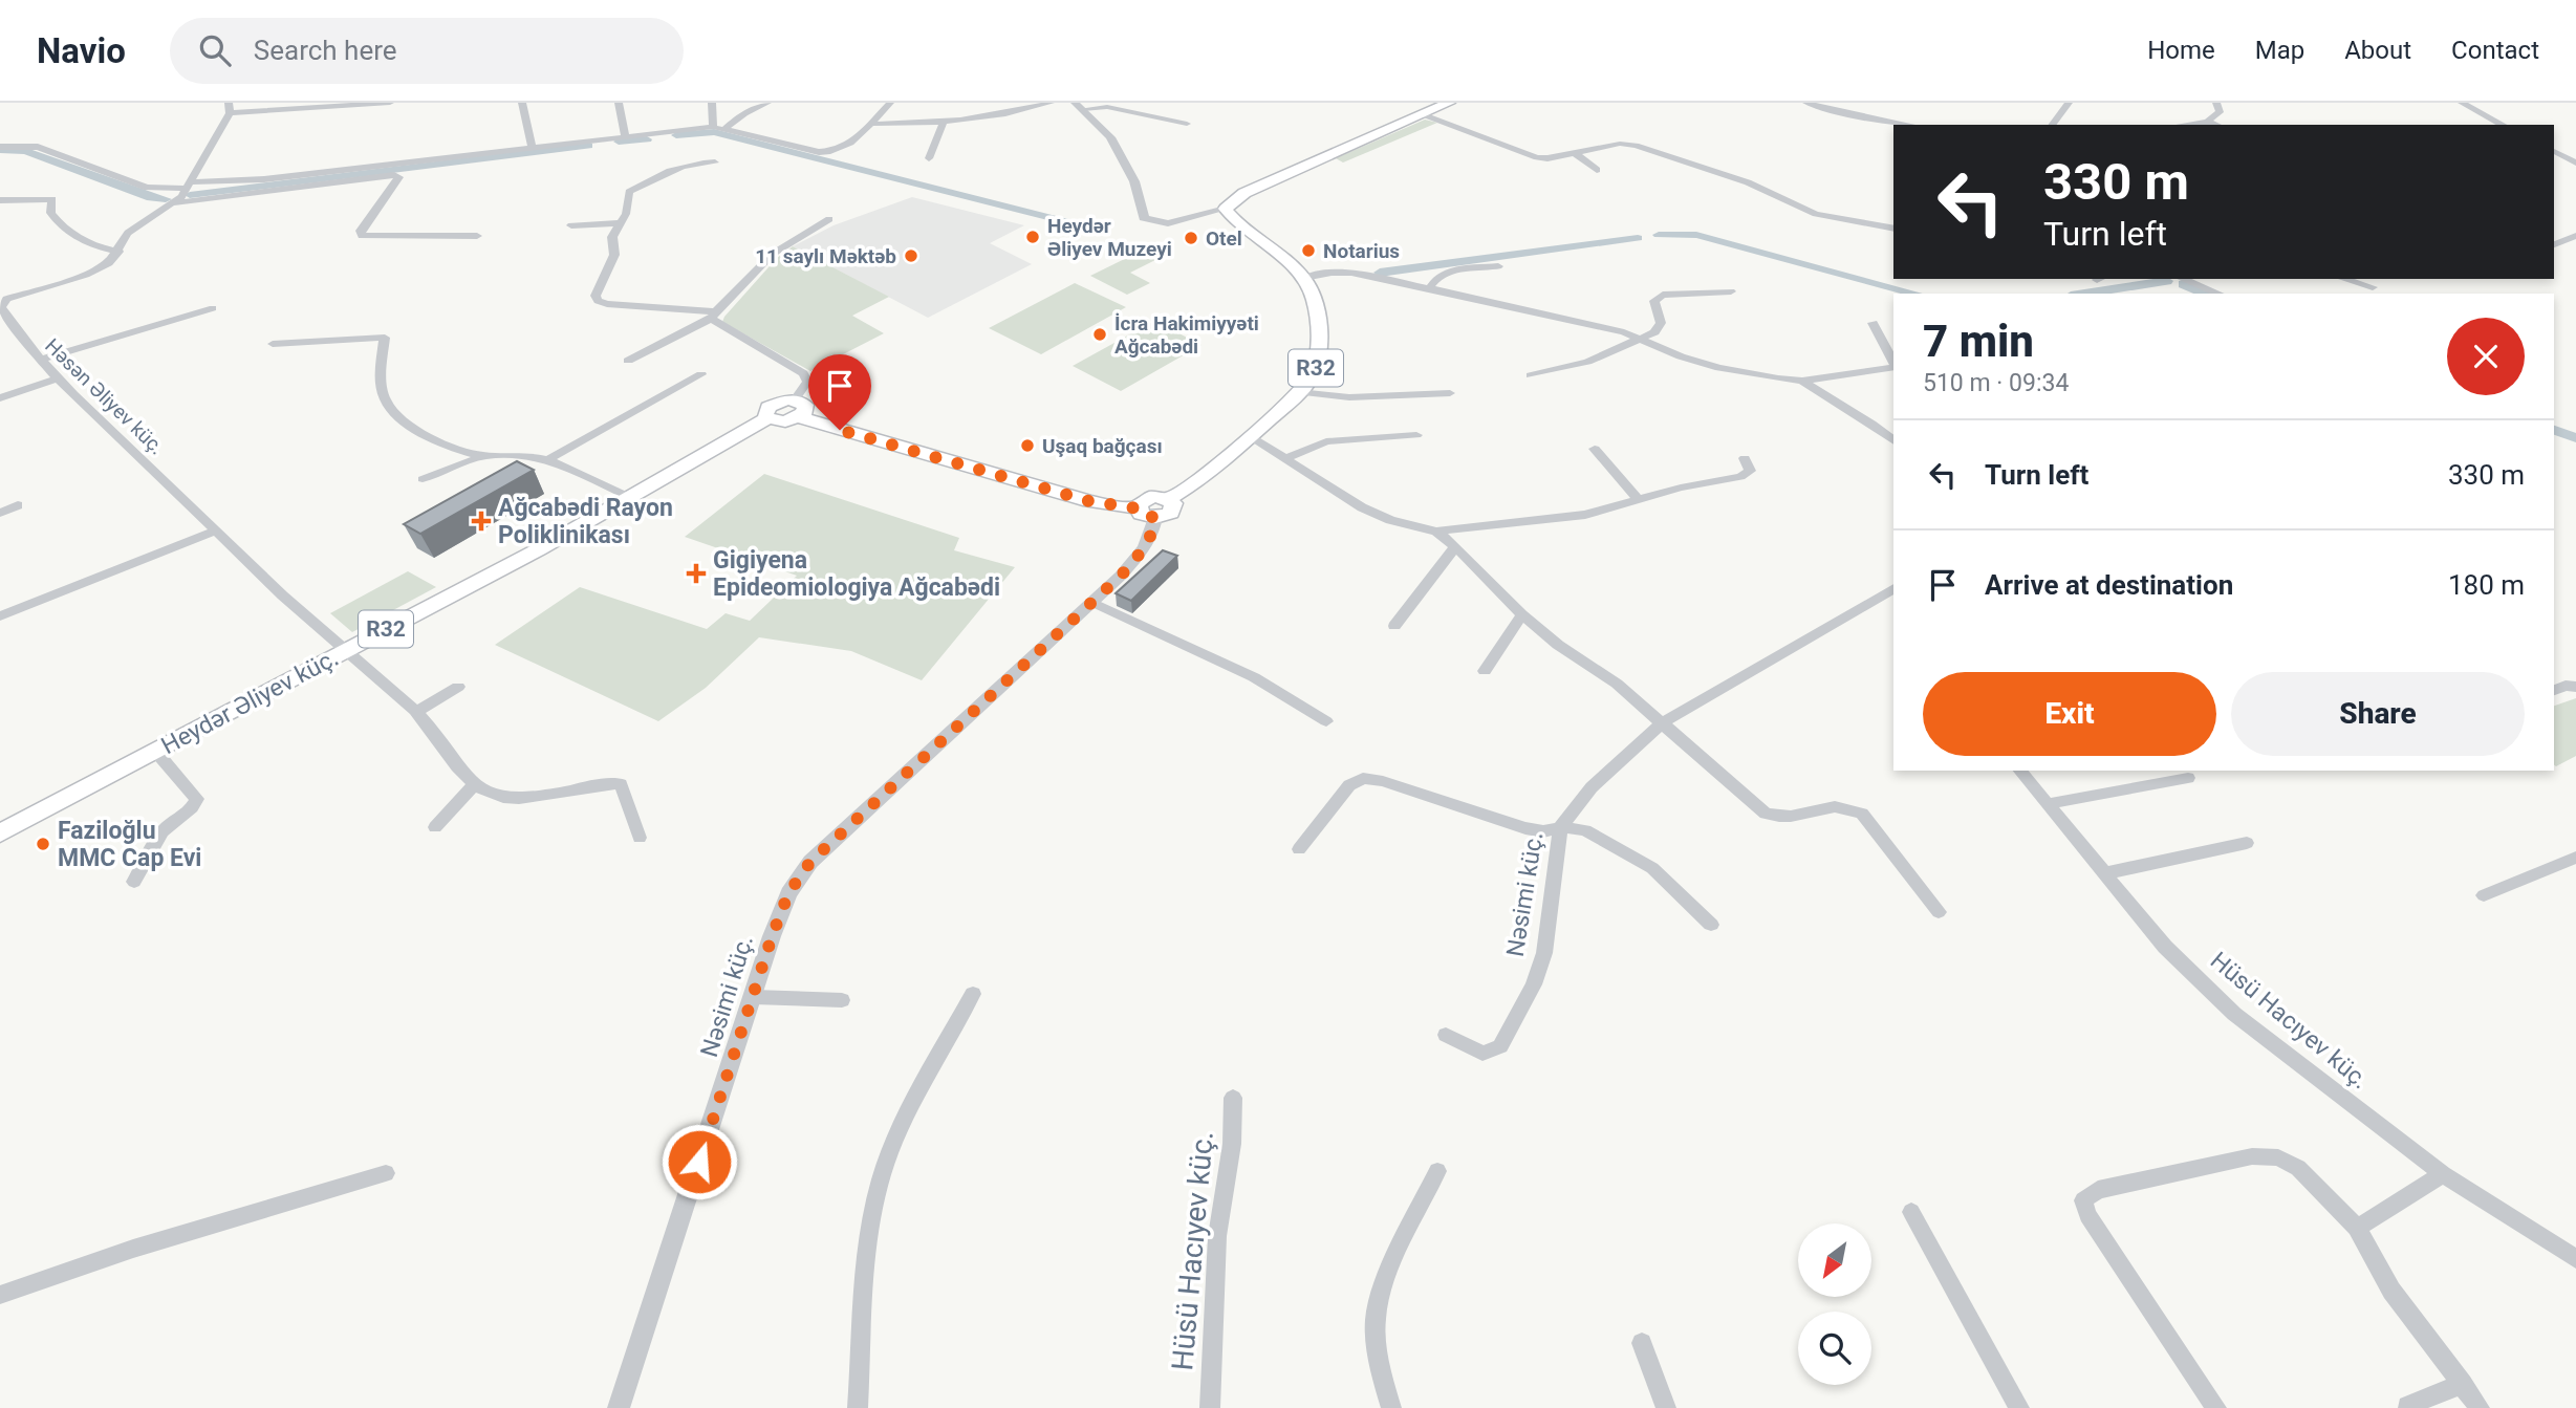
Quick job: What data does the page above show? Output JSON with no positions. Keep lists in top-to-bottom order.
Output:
{
  "streets": {
    "main road": ["R32", "Heydər Əliyev küç."],
    "street": ["Həsən Əliyev küç.", "Nəsimi küç.", "Hüsü Hacıyev küç."]
  },
  "crossings": [
    ["Həsən Əliyev küç.", "Heydər Əliyev küç."]
  ],
  "places": {
    "other": [
      "Heydər Əliyev Muzeyi",
      "Otel",
      "Notarius",
      "11 saylı Məktəb",
      "İcra Hakimiyyəti Ağcabədi",
      "Uşaq bağçası",
      "Faziloğlu MMC Cap Evi"
    ],
    "health": ["Ağcabədi Rayon Poliklinikası", "Gigiyena Epideomiologiya Ağcabədi"]
  },
  "north": "bottom left",
  "page": {
    "header": "Navio",
    "search": "Search here",
    "nav": [
      "Home",
      "Map",
      "About",
      "Contact"
    ],
    "turn": ["330 m", "Turn left"],
    "heading": ["7 min", "510 m · 09:34"],
    "list": [
      {
        "name": "Turn left",
        "value": "330 m"
      },
      {
        "name": "Arrive at destination",
        "value": "180 m"
      }
    ],
    "buttons": ["Exit", "Share"]
  }
}
